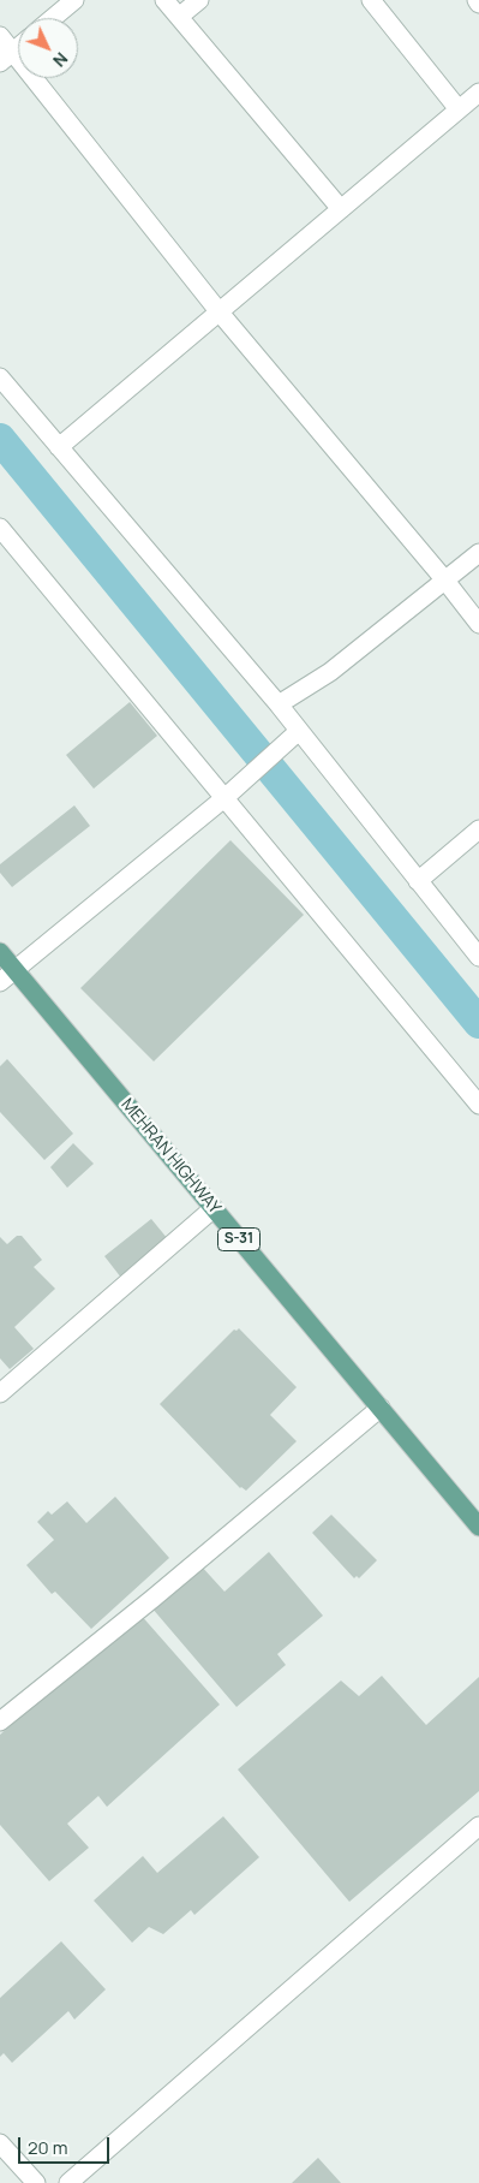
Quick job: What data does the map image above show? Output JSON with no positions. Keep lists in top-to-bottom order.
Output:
{
  "streets": {
    "main road": ["MEHRAN HIGHWAY", "S-31"]
  },
  "scale_bar": "20 m",
  "north": "bottom right"
}
